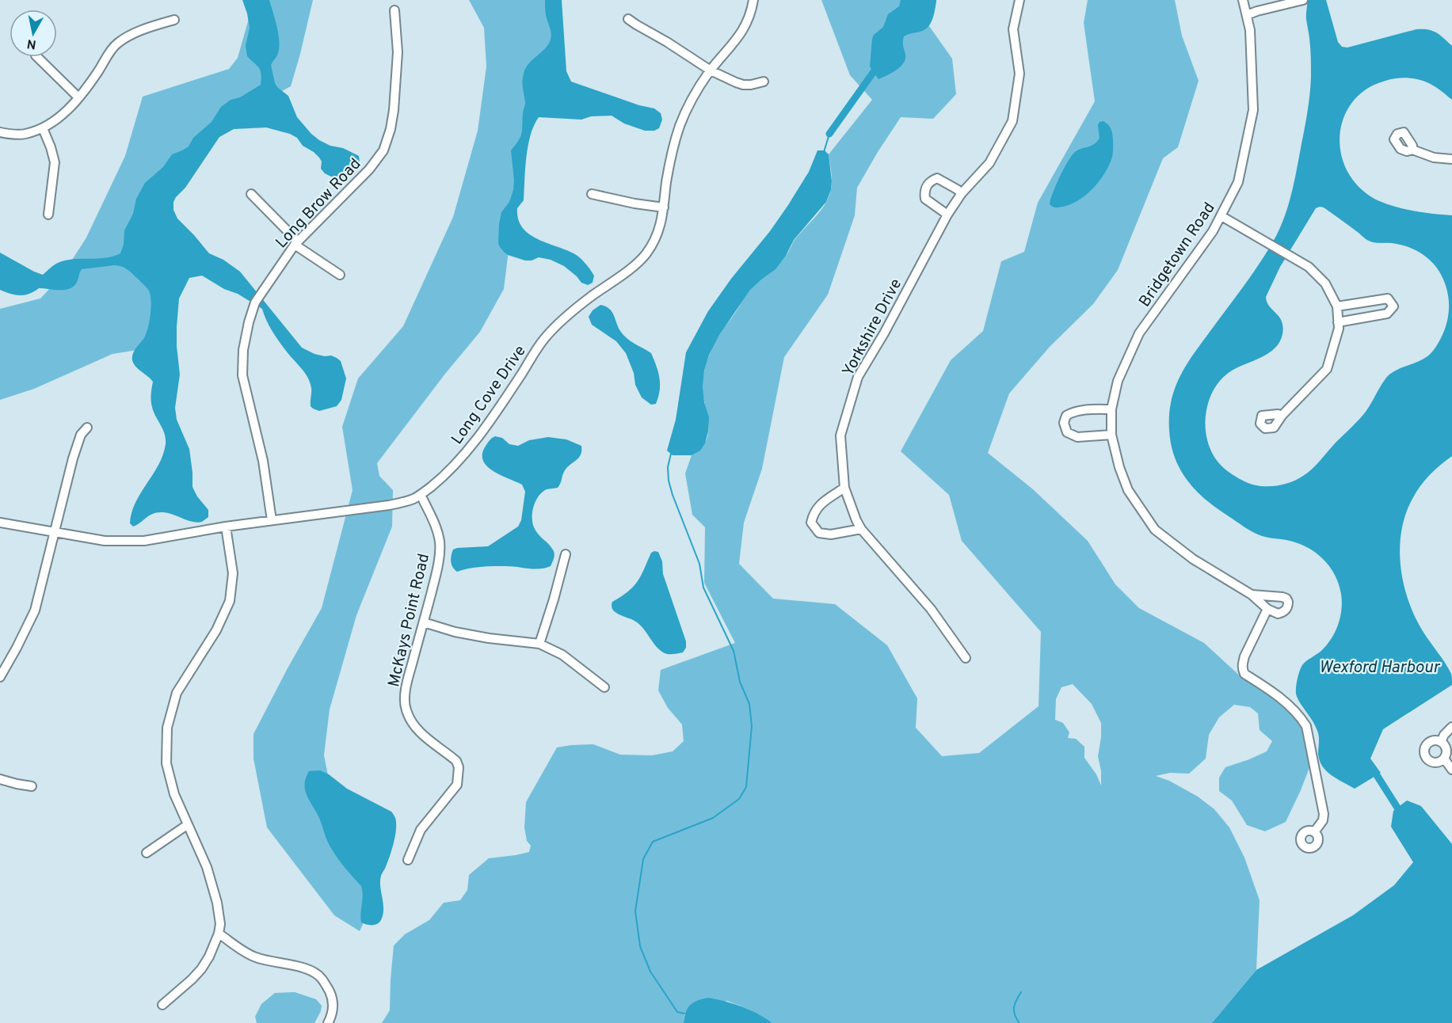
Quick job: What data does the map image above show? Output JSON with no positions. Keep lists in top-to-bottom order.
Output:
{
  "streets": {
    "street": [
      "Long Brow Road",
      "Bridgetown Road",
      "Yorkshire Drive",
      "Long Cove Drive",
      "McKays Point Road"
    ]
  },
  "crossings": [
    ["Long Brow Road", "Long Cove Drive"],
    ["Long Cove Drive", "McKays Point Road"]
  ],
  "water": ["Wexford Harbour"],
  "north": "bottom"
}
